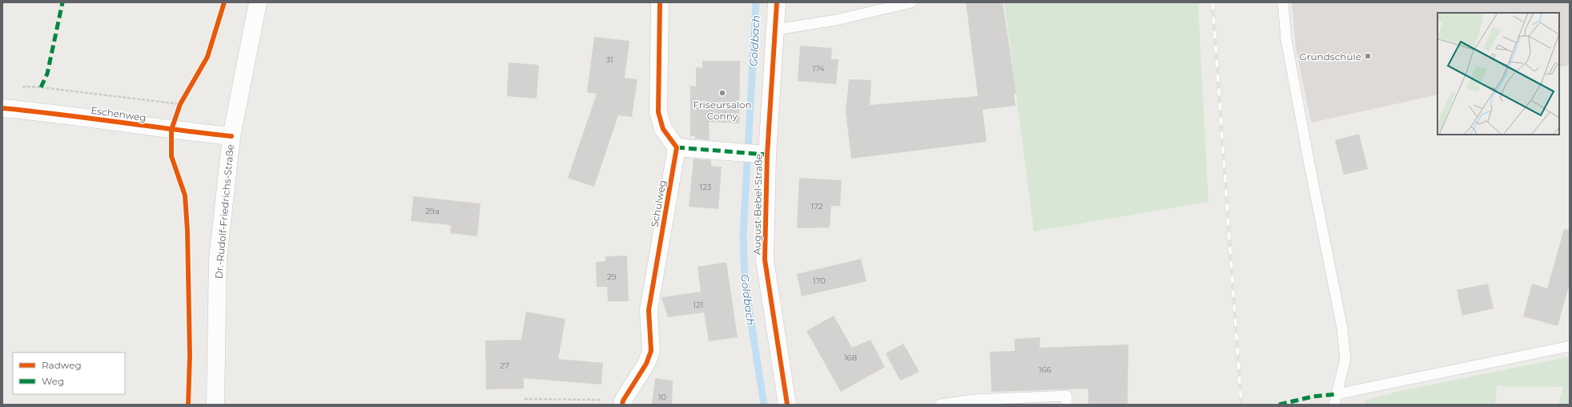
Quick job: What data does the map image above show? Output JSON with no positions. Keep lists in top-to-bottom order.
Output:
{
  "streets": {
    "street": [
      "Eschenweg",
      "Schulweg",
      "August-Bebel-Straße",
      "Dr.-Rudolf-Friedrichs-Straße"
    ]
  },
  "crossings": [
    ["Eschenweg", "Dr.-Rudolf-Friedrichs-Straße"]
  ],
  "water": ["Goldbach"],
  "places": ["Grundschule", "Friseursalon Conny"],
  "house_numbers": [
    "31",
    "174",
    "123",
    "172",
    "29a",
    "29",
    "170",
    "121",
    "168",
    "27",
    "166",
    "10"
  ],
  "legend": ["Radweg", "Weg"]
}
